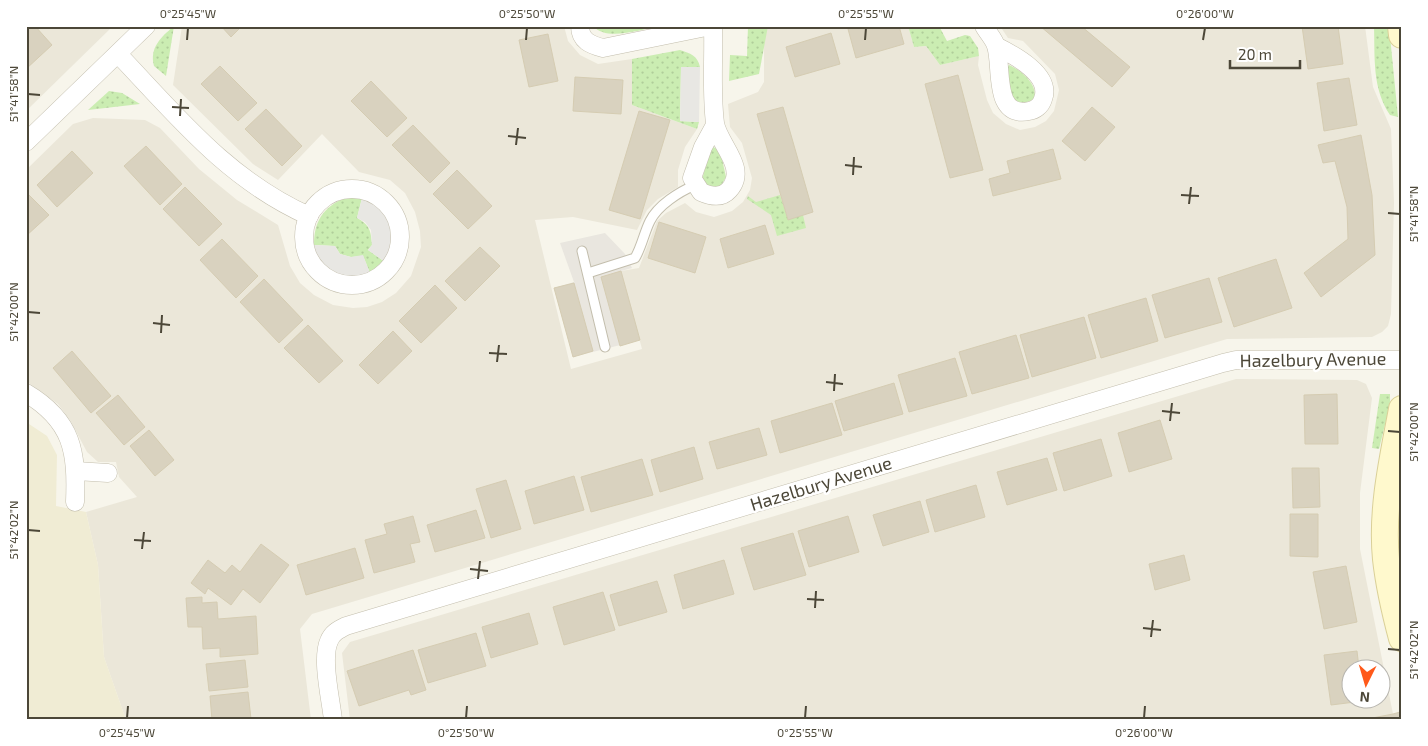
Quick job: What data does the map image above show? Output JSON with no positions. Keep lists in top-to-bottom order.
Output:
{
  "streets": {
    "street": ["Hazelbury Avenue"]
  },
  "scale_bar": "20 m",
  "north": "bottom",
  "coordinates": [
    "0°25'45\"W",
    "0°25'50\"W",
    "0°25'55\"W",
    "0°26'00\"W",
    "51°41'58\"N",
    "51°42'00\"N",
    "51°42'02\"N"
  ]
}
